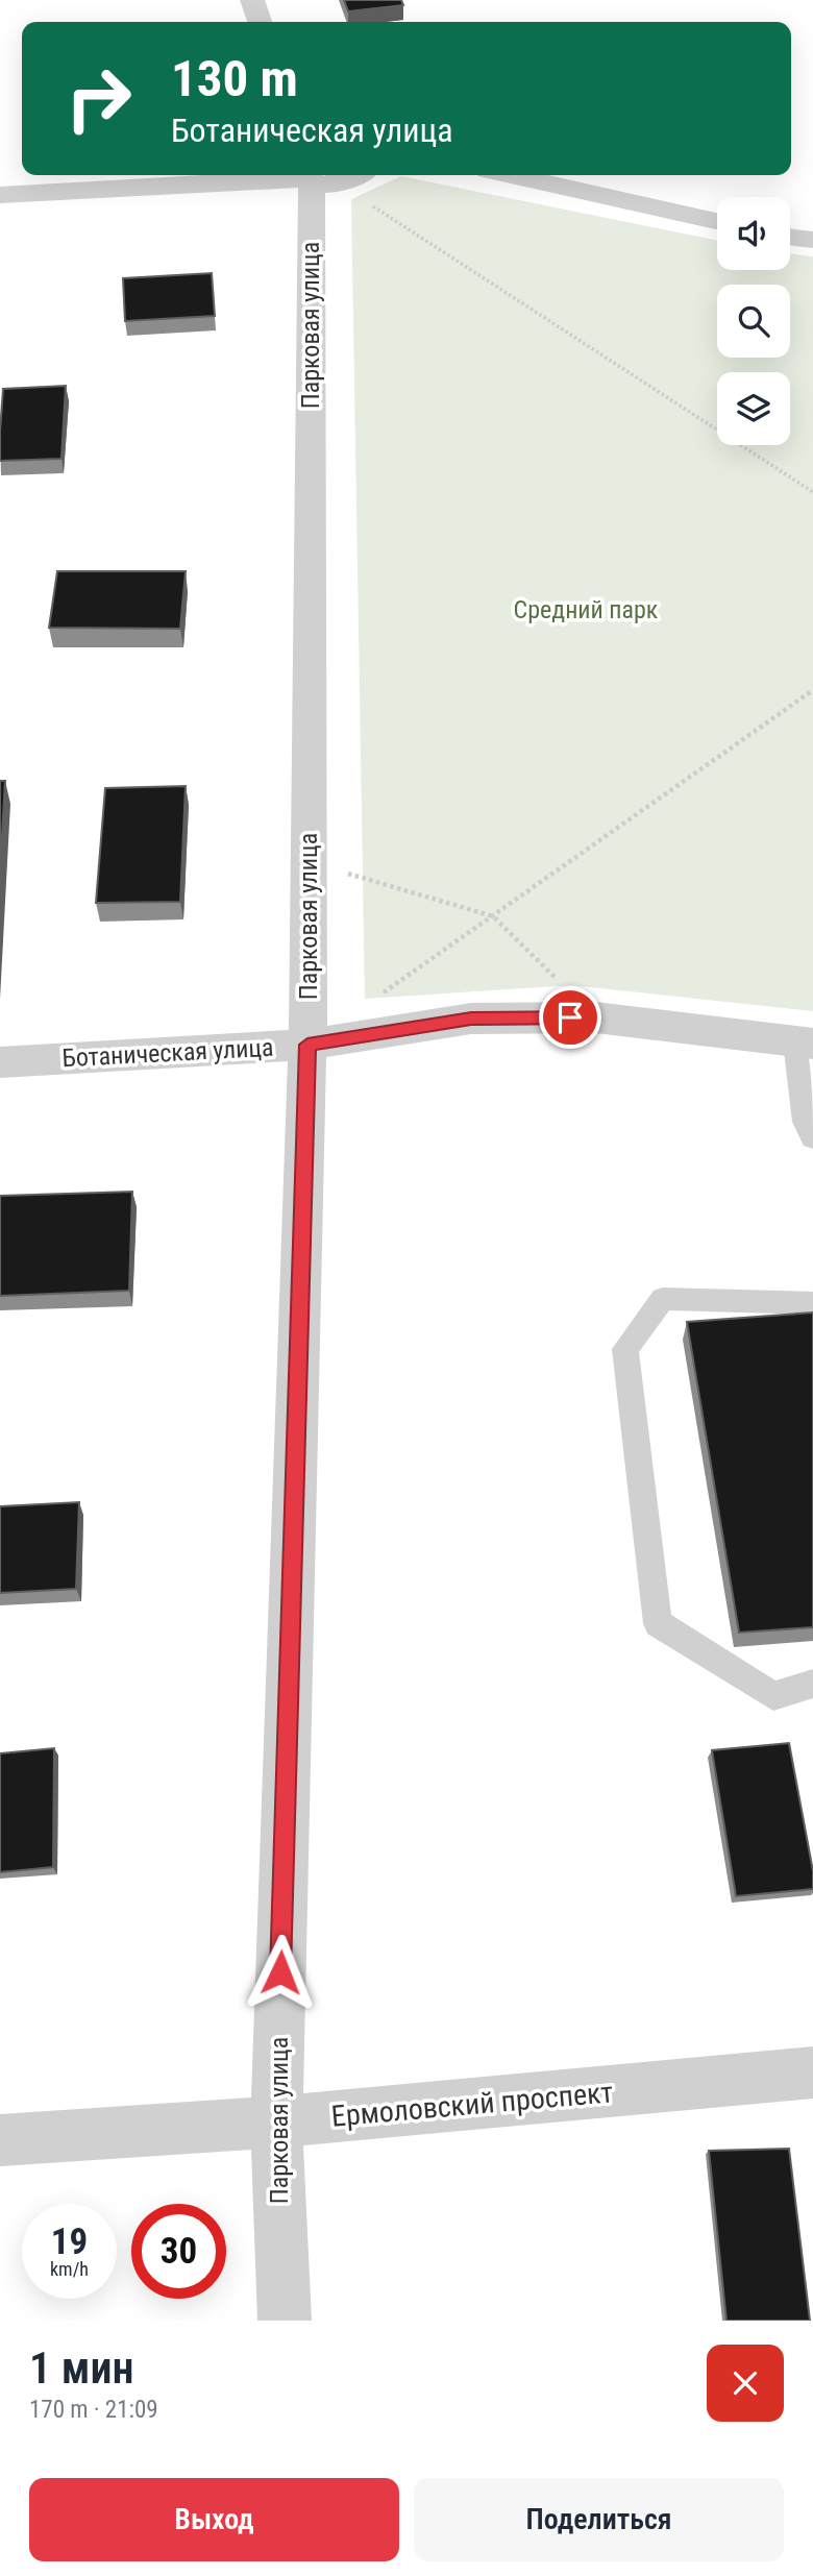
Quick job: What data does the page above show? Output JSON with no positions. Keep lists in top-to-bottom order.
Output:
{
  "streets": {
    "street": ["Парковая улица", "Ботаническая улица", "Ермоловский проспект"]
  },
  "crossings": [
    ["Парковая улица", "Ботаническая улица"],
    ["Парковая улица", "Ермоловский проспект"]
  ],
  "parks": ["Средний парк"],
  "page": {
    "turn": ["130 m", "Ботаническая улица"],
    "speed": "19 km/h",
    "limit": "30",
    "heading": ["1 мин", "170 m · 21:09"],
    "buttons": ["Выход", "Поделиться"]
  }
}
